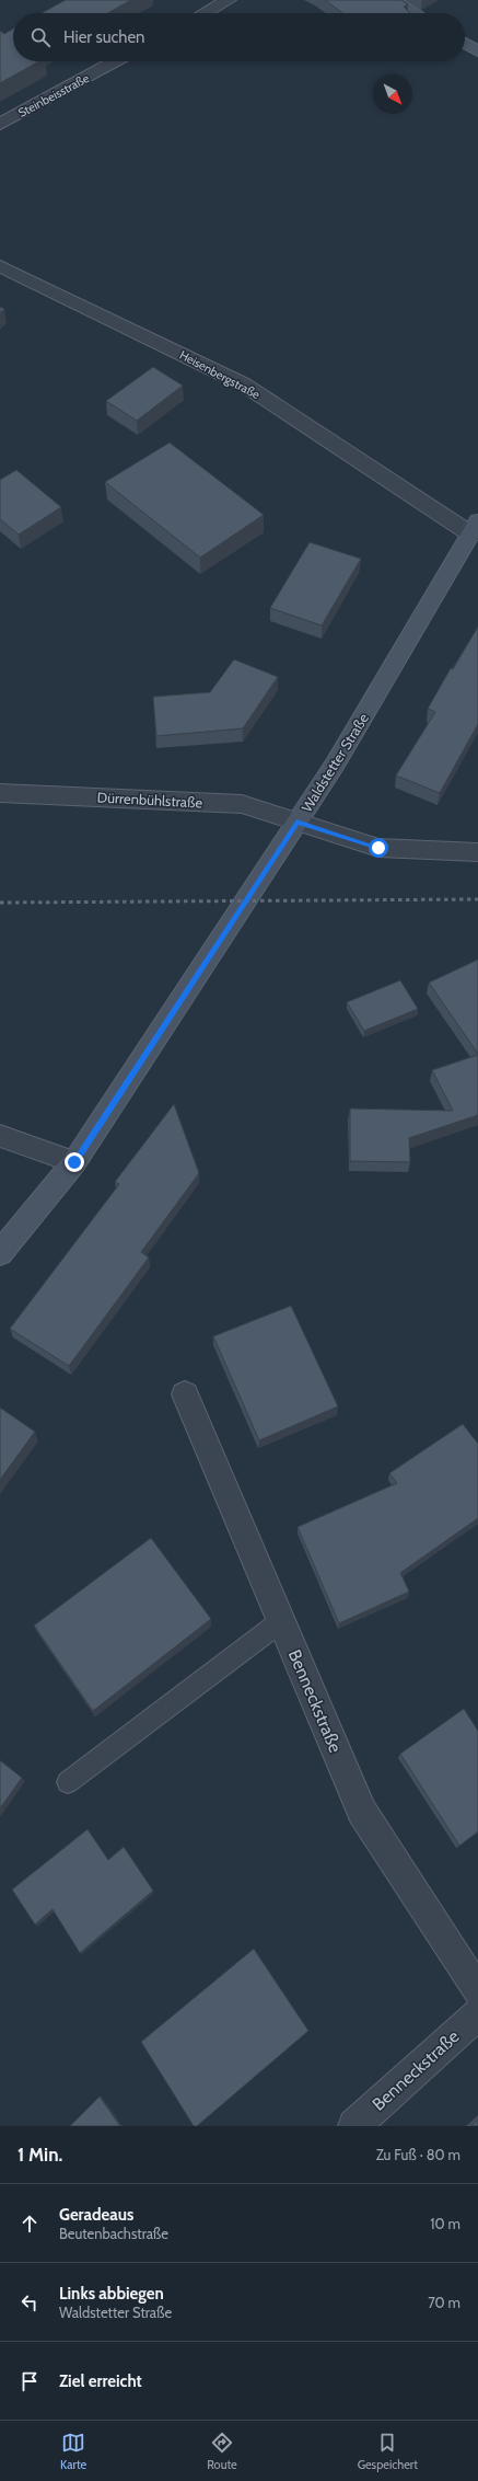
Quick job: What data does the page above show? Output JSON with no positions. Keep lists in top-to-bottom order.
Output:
{
  "streets": {
    "street": [
      "Steinbeisstraße",
      "Heisenbergstraße",
      "Waldstetter Straße",
      "Dürrenbühlstraße",
      "Benneckstraße"
    ]
  },
  "crossings": [
    ["Heisenbergstraße", "Waldstetter Straße"],
    ["Waldstetter Straße", "Dürrenbühlstraße"]
  ],
  "north": "bottom right",
  "page": {
    "search": "Hier suchen",
    "heading": ["1 Min.", "Zu Fuß · 80 m"],
    "list": [
      ["Geradeaus", "Beutenbachstraße", "10 m"],
      ["Links abbiegen", "Waldstetter Straße", "70 m"],
      "Ziel erreicht"
    ],
    "nav": ["Karte", "Route", "Gespeichert"]
  }
}
